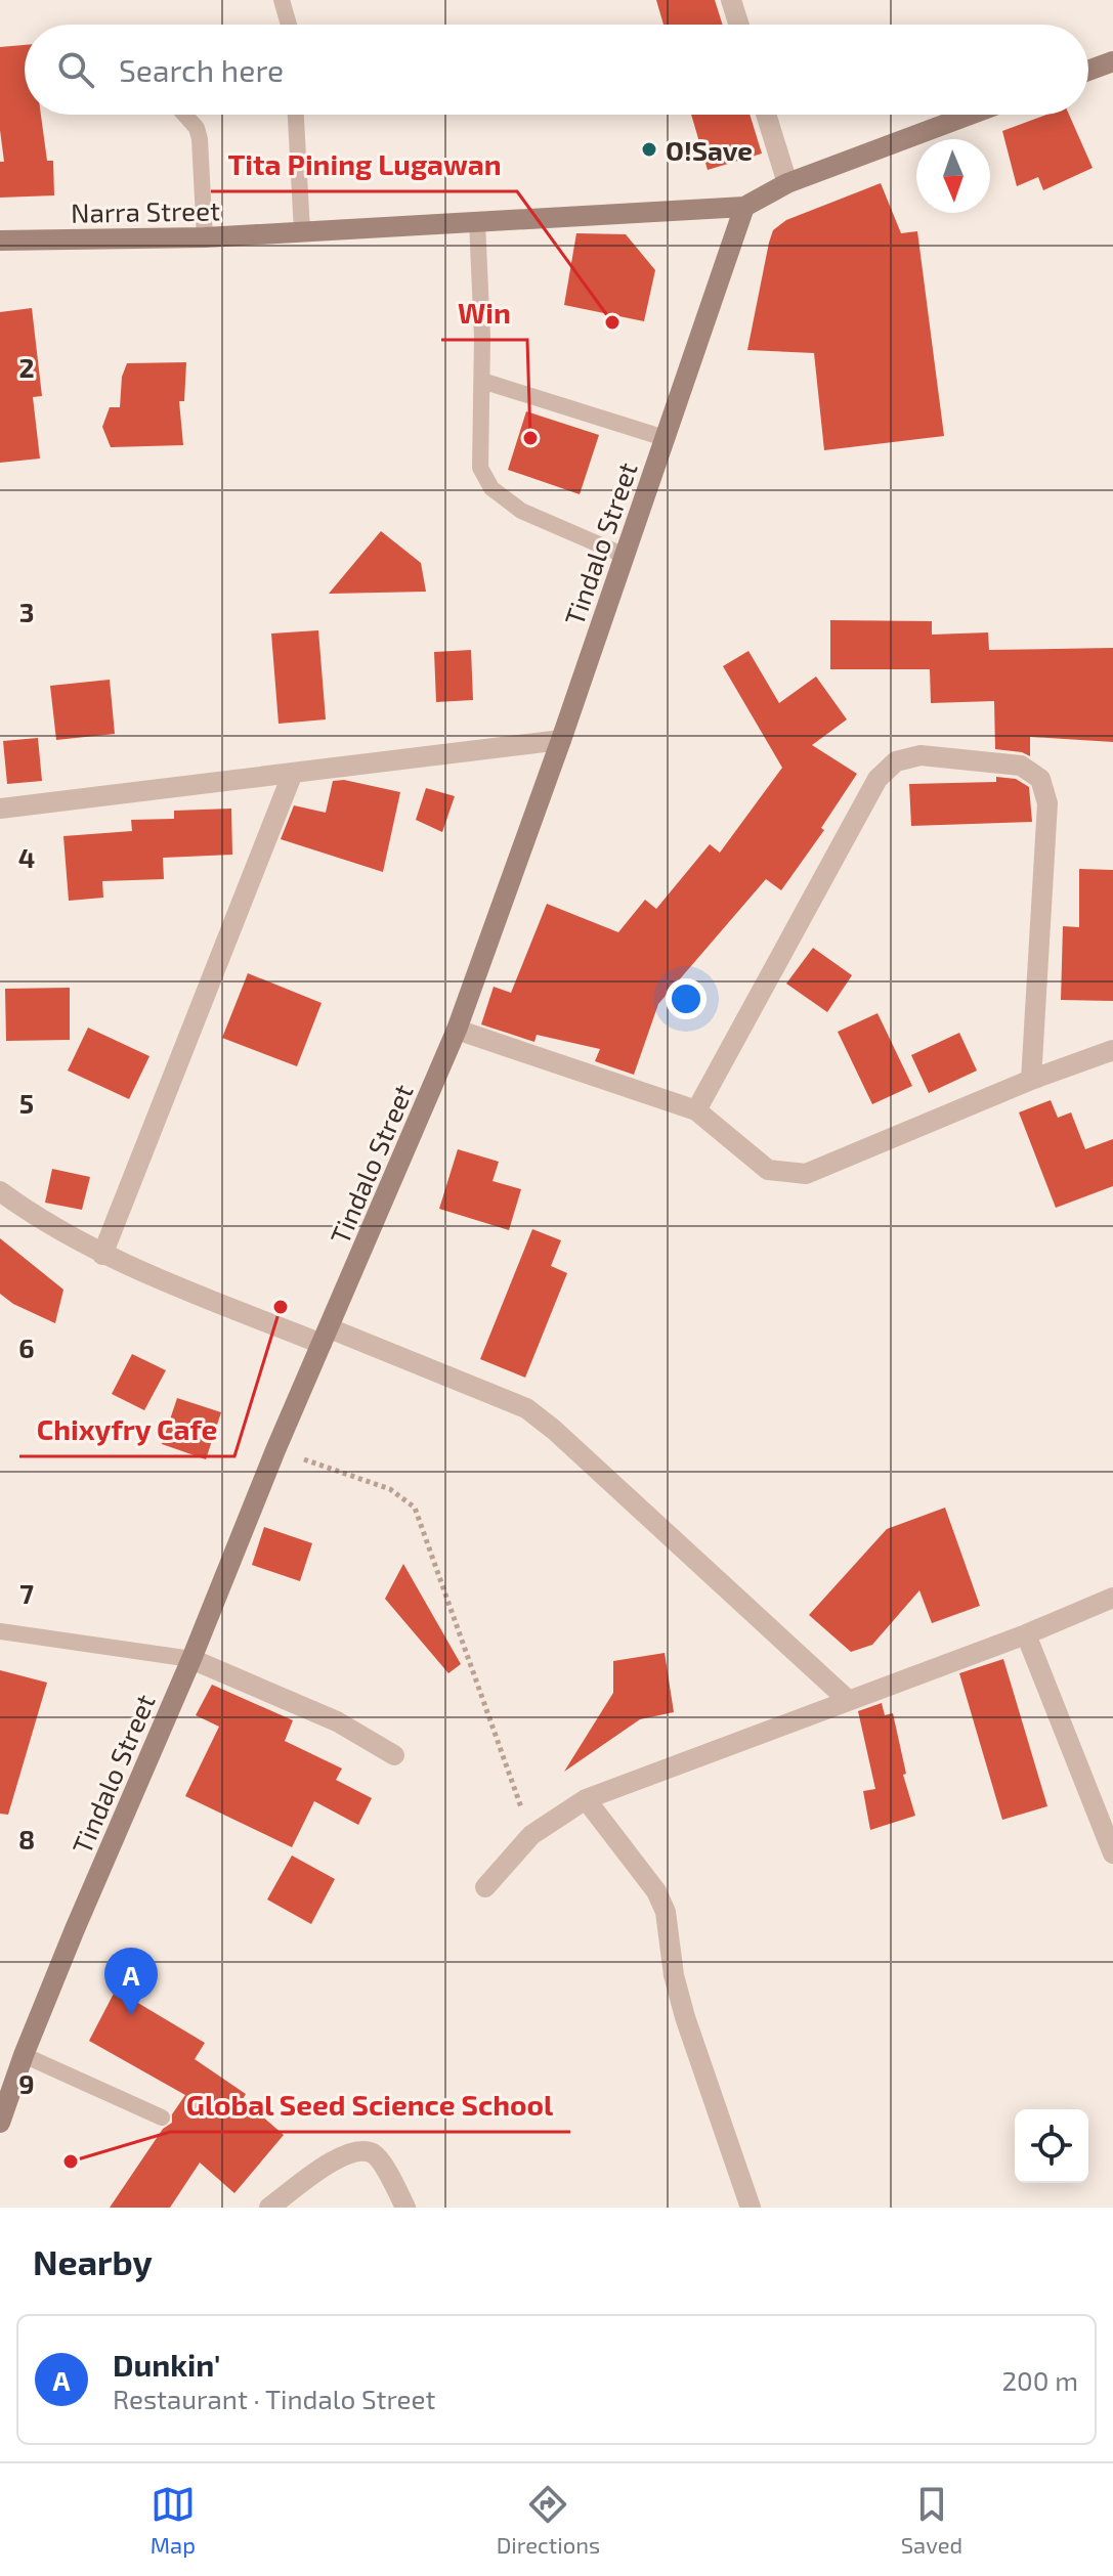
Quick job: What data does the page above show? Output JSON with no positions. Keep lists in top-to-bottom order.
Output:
{
  "streets": {
    "main road": ["Narra Street", "Tindalo Street"]
  },
  "crossings": [
    ["Narra Street", "Tindalo Street"]
  ],
  "places": [
    "O!Save",
    "Tita Pining Lugawan",
    "Win",
    "Chixyfry Cafe",
    "Global Seed Science School"
  ],
  "north": "bottom",
  "page": {
    "search": "Search here",
    "pins": "A",
    "heading": "Nearby",
    "list": [
      {
        "mark": "A",
        "name": "Dunkin'",
        "note": "Restaurant · Tindalo Street",
        "value": "200 m"
      }
    ],
    "nav": ["Map", "Directions", "Saved"]
  },
  "grid": {
    "rows": [
      "2",
      "3",
      "4",
      "5",
      "6",
      "7",
      "8",
      "9"
    ]
  }
}
